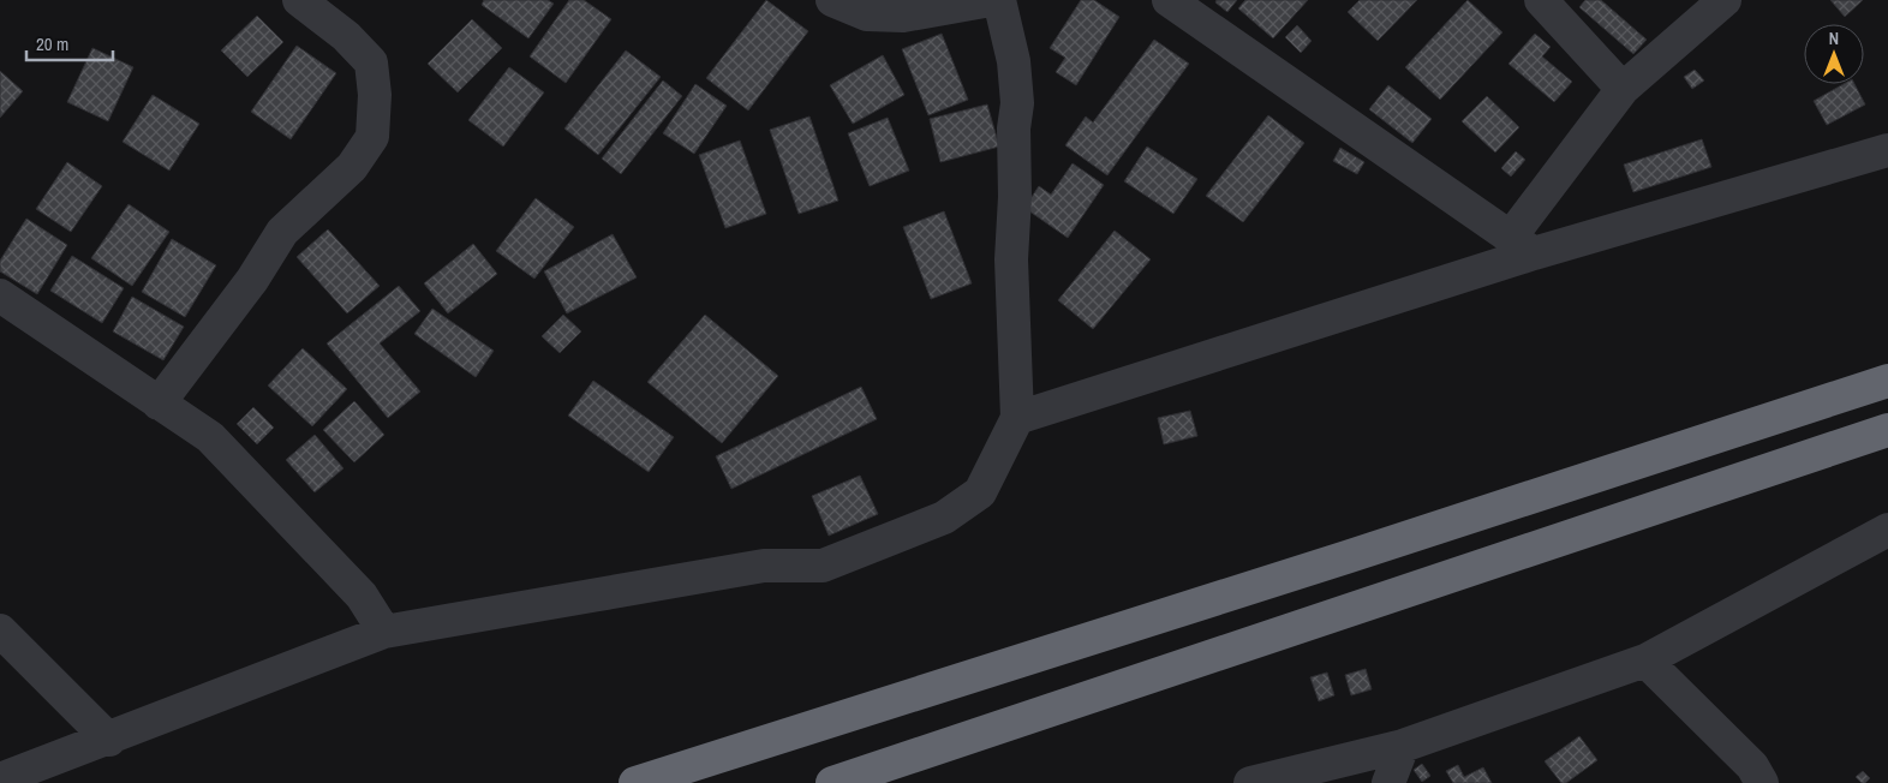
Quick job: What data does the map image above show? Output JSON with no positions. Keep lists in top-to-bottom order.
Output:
{
  "scale_bar": "20 m",
  "north": "top"
}
